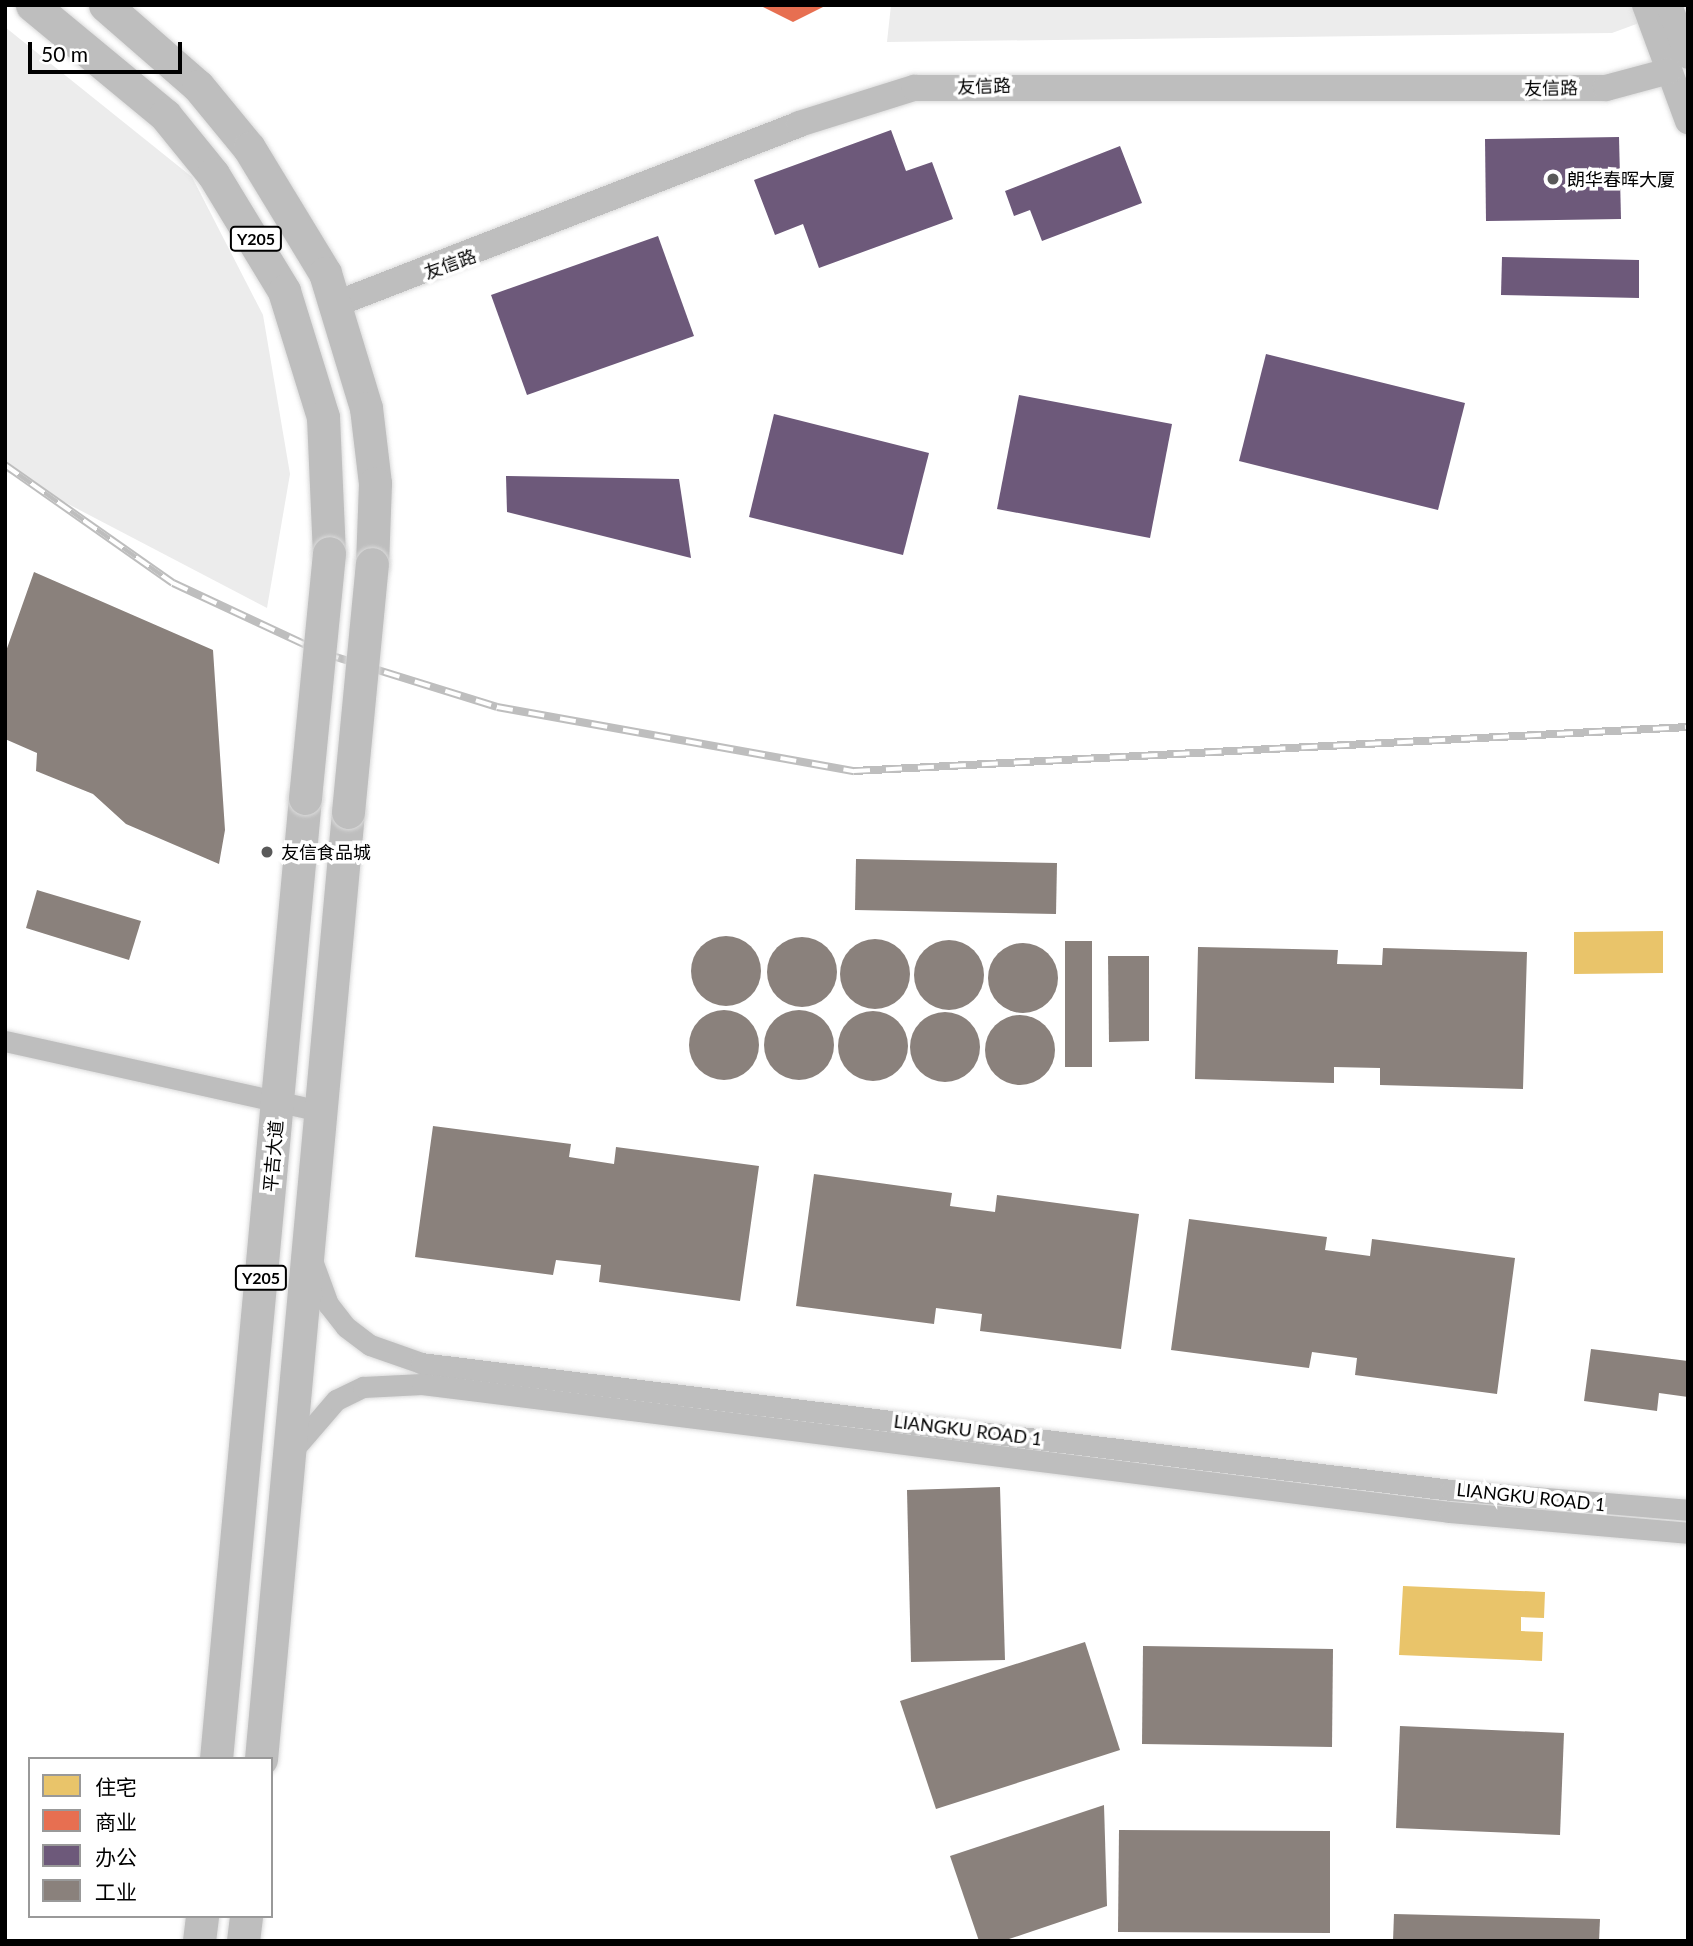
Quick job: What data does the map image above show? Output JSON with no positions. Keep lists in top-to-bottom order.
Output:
{
  "streets": {
    "main road": ["Y205", "平吉大道"],
    "street": ["友信路", "LIANGKU ROAD 1"]
  },
  "crossings": [
    ["友信路", "Y205"],
    ["Y205", "LIANGKU ROAD 1"]
  ],
  "places": ["朗华春晖大厦", "友信食品城"],
  "legend": [
    "住宅",
    "商业",
    "办公",
    "工业"
  ],
  "scale_bar": "50 m"
}
